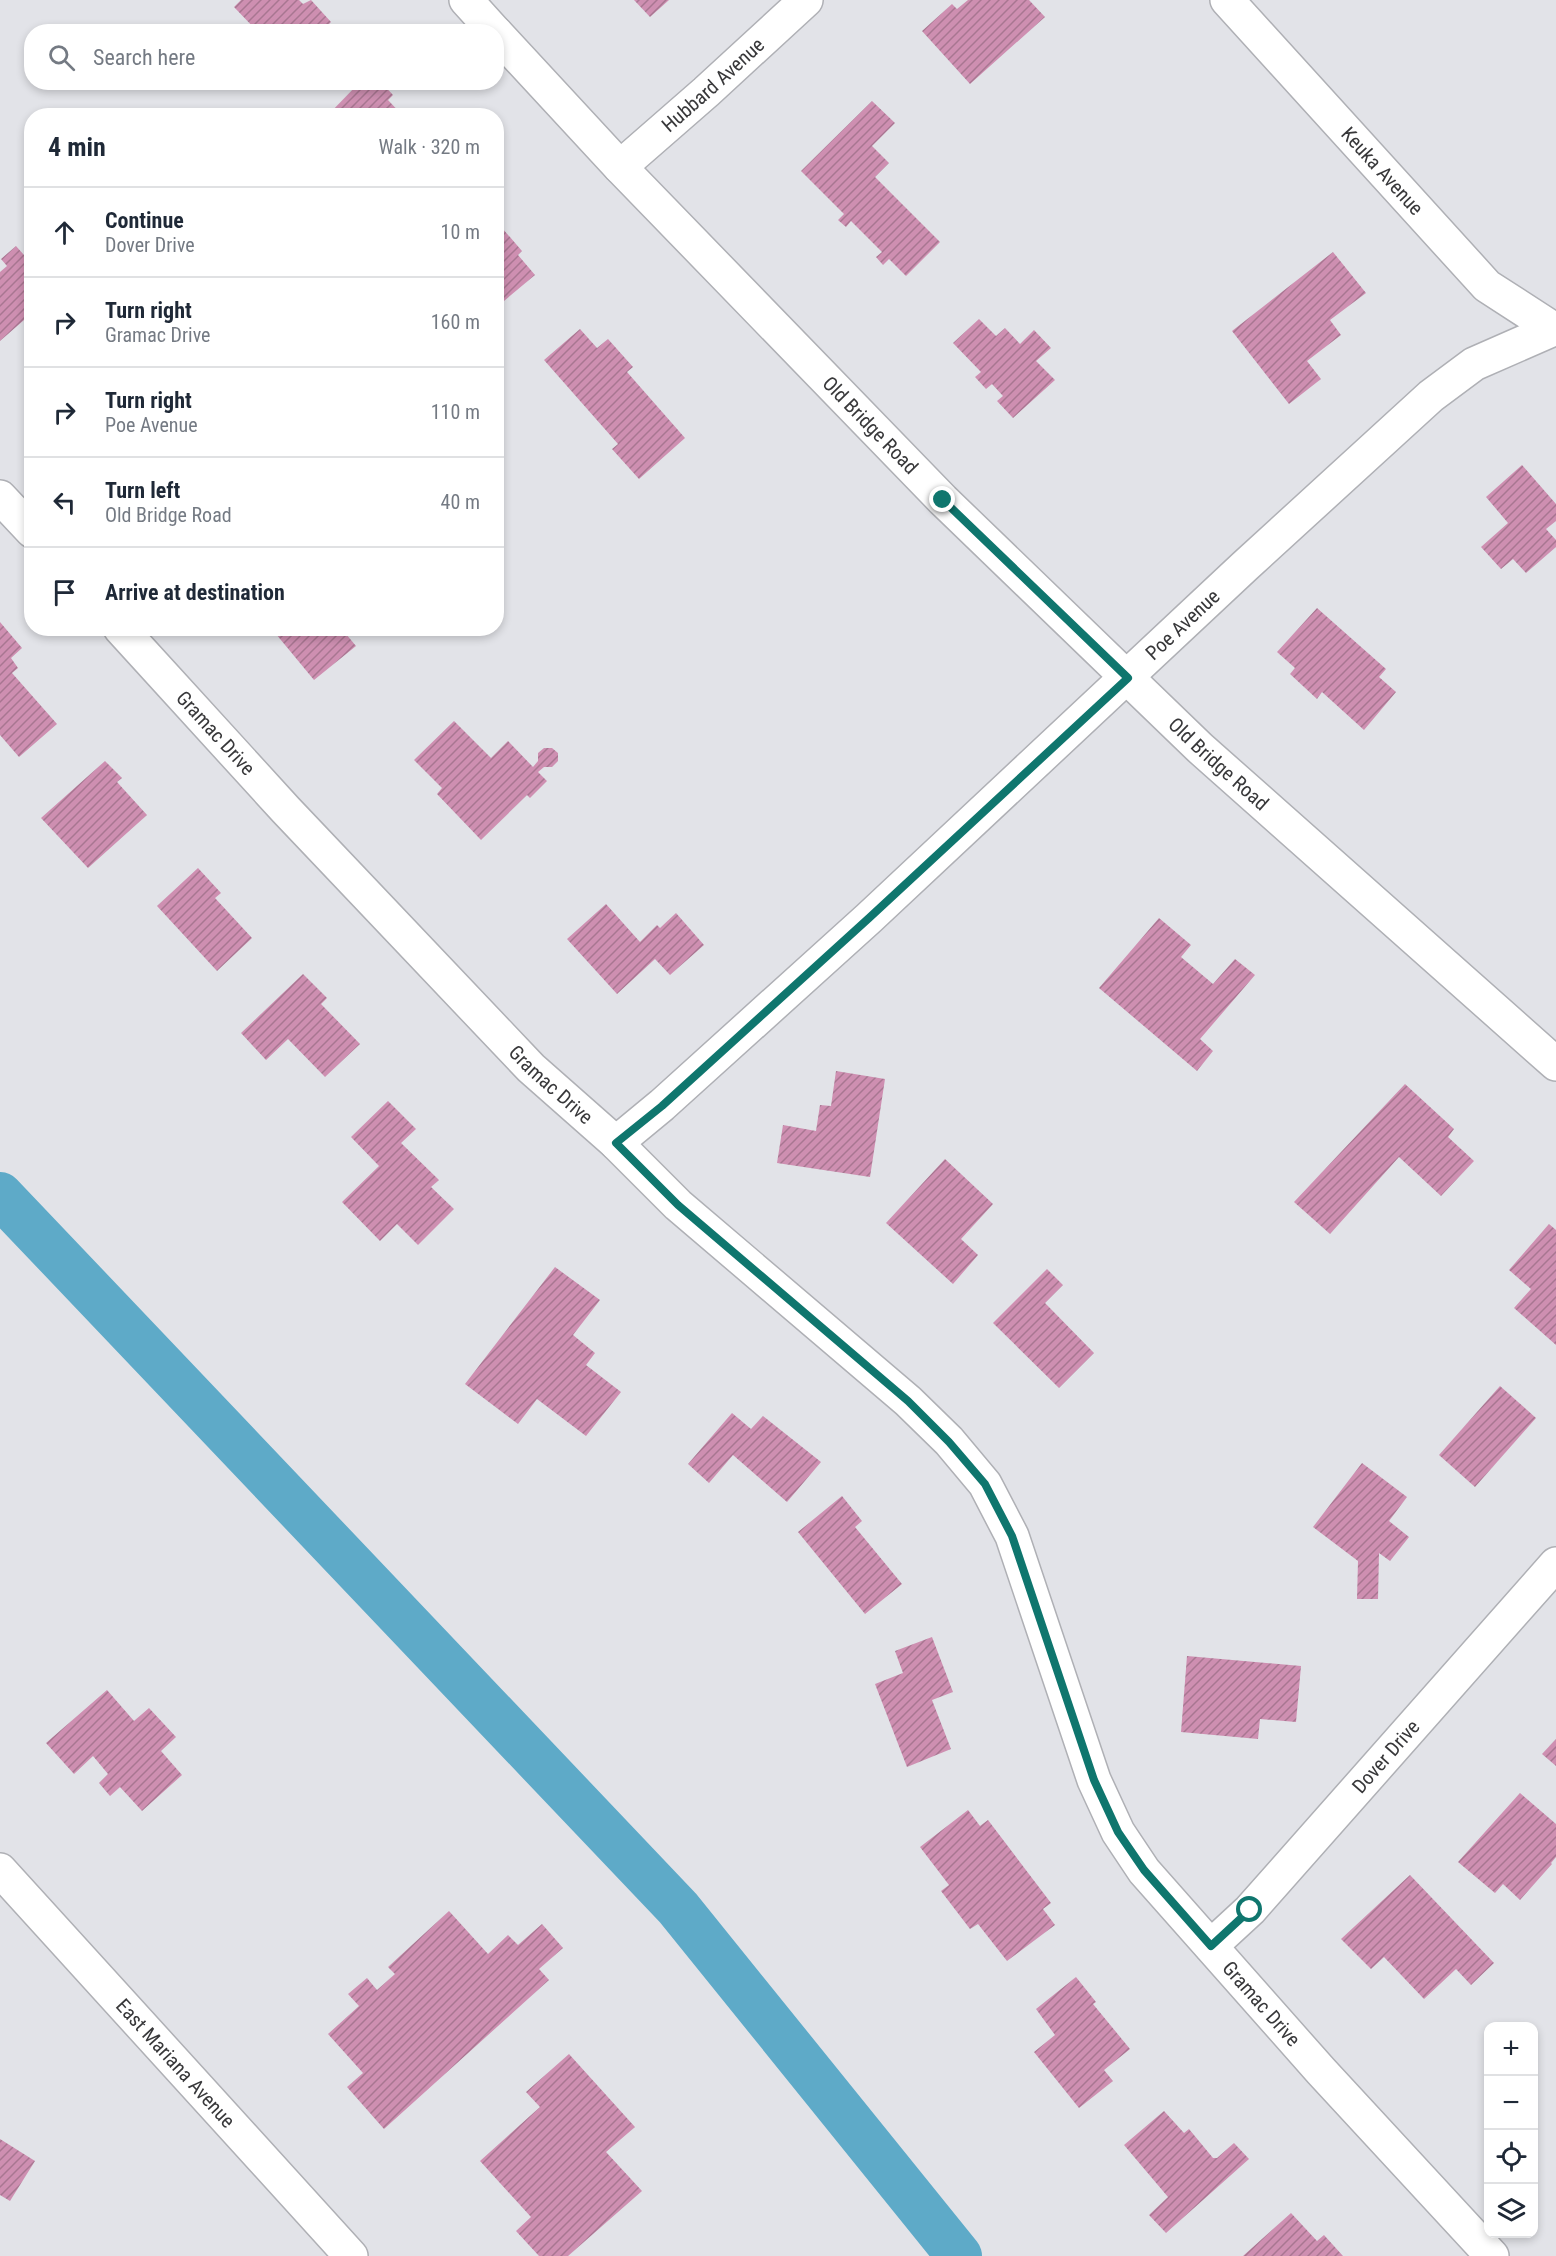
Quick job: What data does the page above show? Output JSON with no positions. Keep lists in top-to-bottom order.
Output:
{
  "streets": {
    "street": [
      "Hubbard Avenue",
      "Keuka Avenue",
      "Old Bridge Road",
      "Poe Avenue",
      "Gramac Drive",
      "Dover Drive",
      "East Mariana Avenue"
    ]
  },
  "crossings": [
    ["Hubbard Avenue", "Old Bridge Road"],
    ["Keuka Avenue", "Poe Avenue"],
    ["Old Bridge Road", "Poe Avenue"],
    ["Poe Avenue", "Gramac Drive"],
    ["Gramac Drive", "Dover Drive"]
  ],
  "page": {
    "search": "Search here",
    "heading": ["4 min", "Walk · 320 m"],
    "list": [
      ["Continue", "Dover Drive", "10 m"],
      ["Turn right", "Gramac Drive", "160 m"],
      ["Turn right", "Poe Avenue", "110 m"],
      ["Turn left", "Old Bridge Road", "40 m"],
      "Arrive at destination"
    ],
    "map_buttons": ["+", "−"]
  }
}
